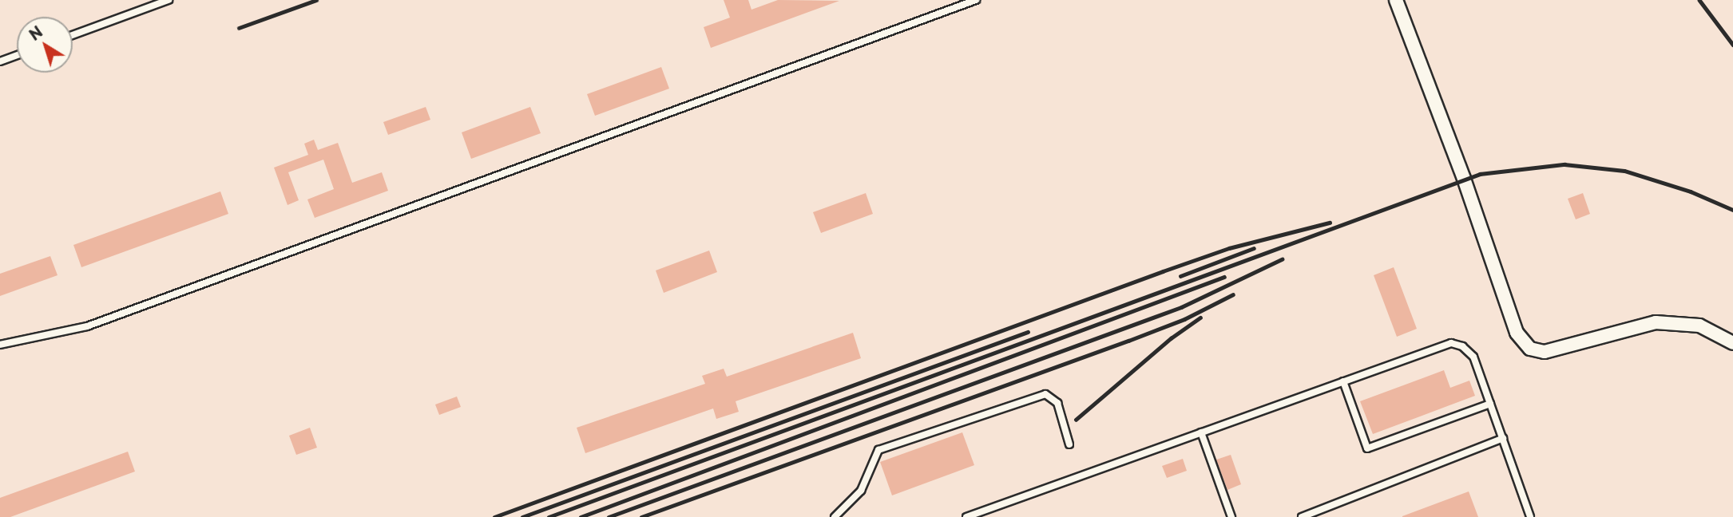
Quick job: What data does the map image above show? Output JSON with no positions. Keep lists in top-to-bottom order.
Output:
{
  "north": "top left"
}
